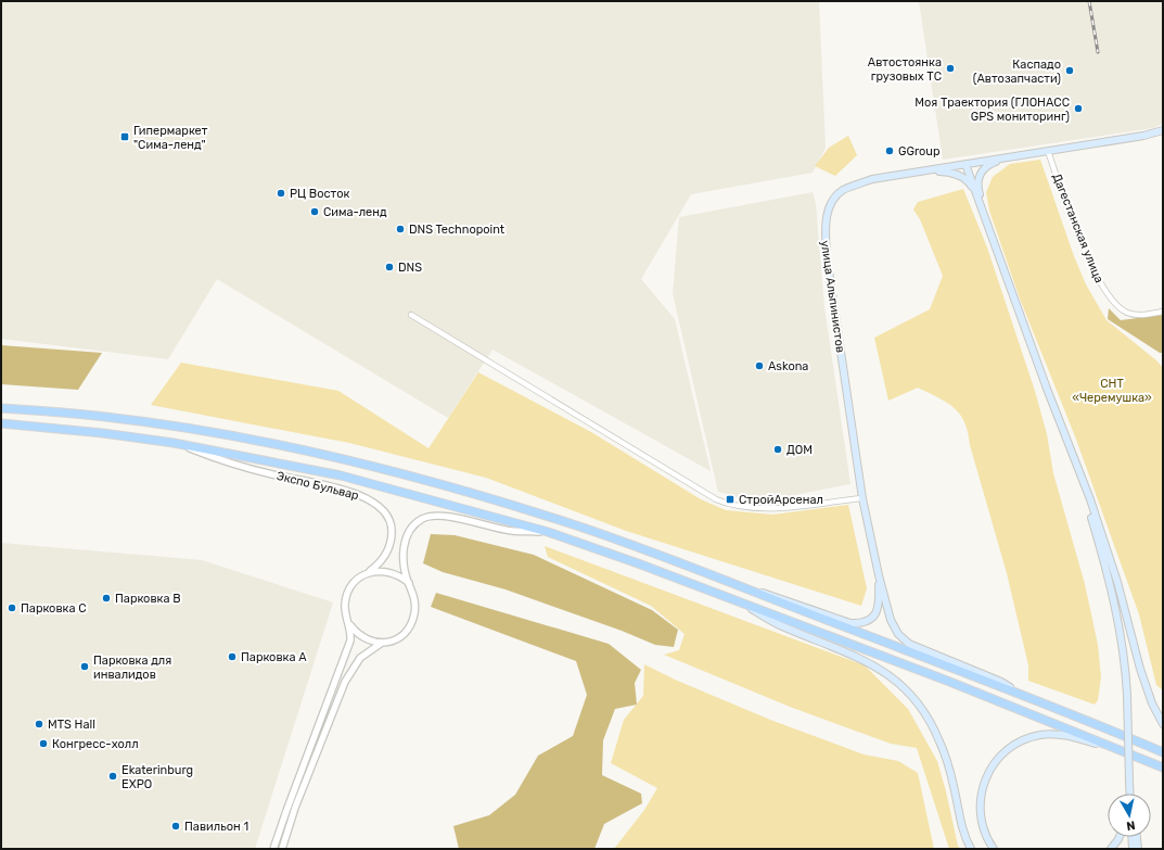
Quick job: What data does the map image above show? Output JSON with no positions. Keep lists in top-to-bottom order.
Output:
{
  "streets": {
    "main road": ["улица Альпинистов"],
    "street": ["Дагестанская улица", "Экспо Бульвар"]
  },
  "crossings": [
    ["Дагестанская улица", "улица Альпинистов"]
  ],
  "parks": ["СНТ «Черемушка»"],
  "places": {
    "other": [
      "Автостоянка грузовых ТС",
      "Каспадо (Автозапчасти)",
      "Моя Траектория (ГЛОНАСС GPS мониторинг)",
      "GGroup",
      "РЦ Восток",
      "Сима-ленд",
      "DNS Technopoint",
      "DNS",
      "Askona",
      "ДОМ",
      "Парковка B",
      "Парковка C",
      "Парковка A",
      "Парковка для инвалидов",
      "MTS Hall",
      "Конгресс-холл",
      "Ekaterinburg EXPO",
      "Павильон 1"
    ],
    "transit": ["Гипермаркет \"Сима-ленд\"", "СтройАрсенал"]
  },
  "north": "bottom"
}
